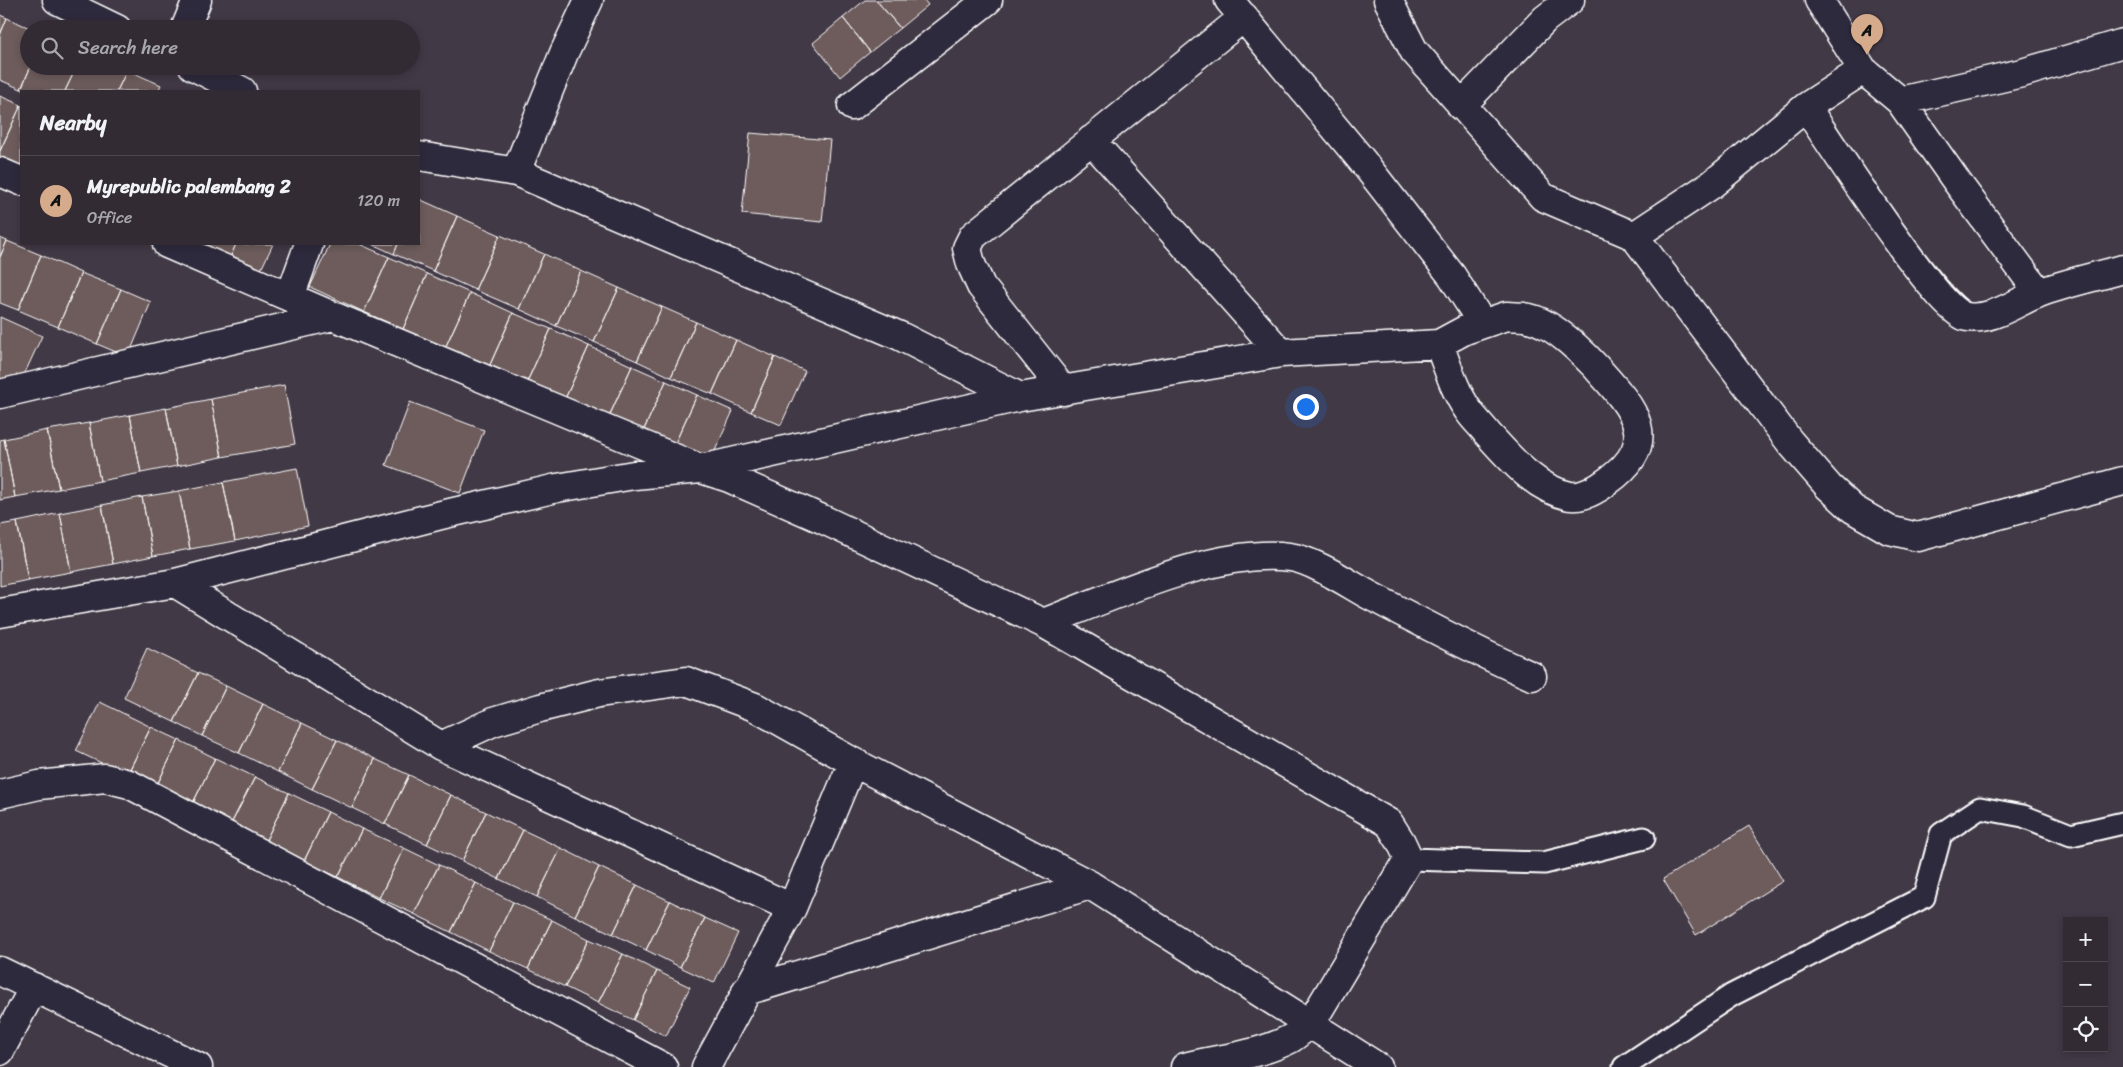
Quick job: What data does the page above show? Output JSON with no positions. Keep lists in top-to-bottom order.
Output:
{
  "page": {
    "pins": "A",
    "search": "Search here",
    "heading": "Nearby",
    "list": [
      {
        "mark": "A",
        "name": "Myrepublic palembang 2",
        "note": "Office",
        "value": "120 m"
      }
    ],
    "map_buttons": ["+", "−"]
  }
}
